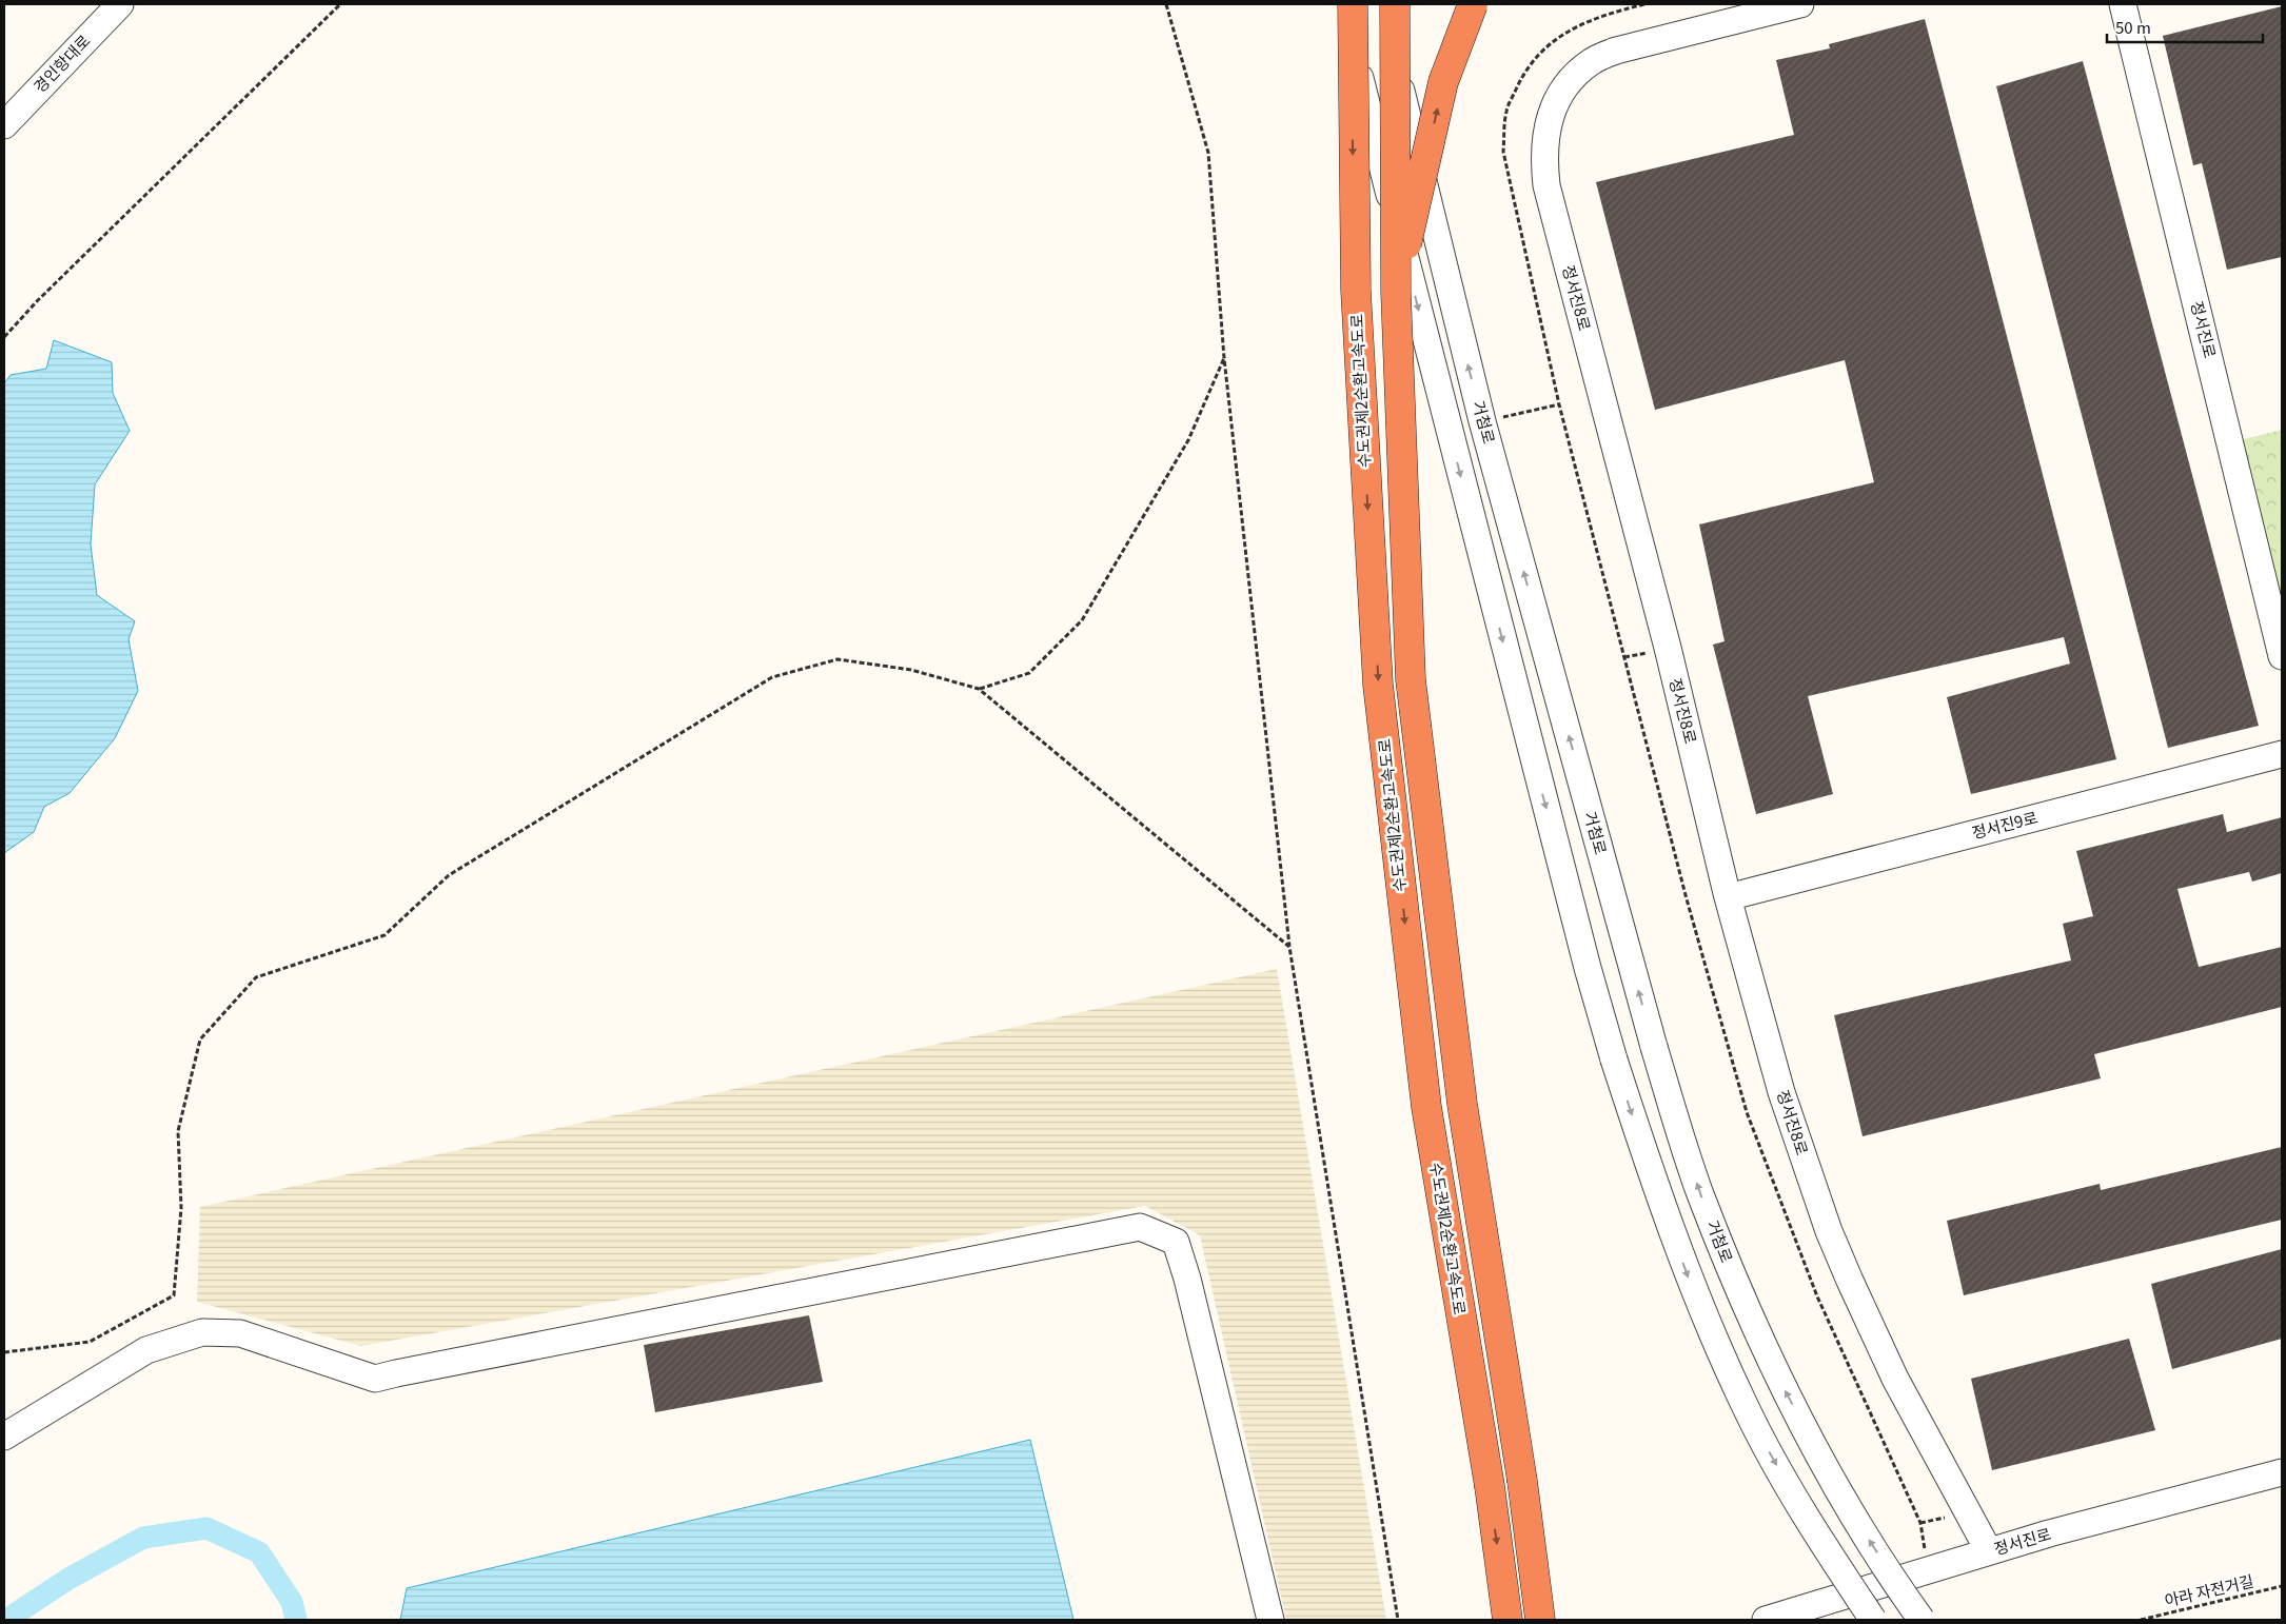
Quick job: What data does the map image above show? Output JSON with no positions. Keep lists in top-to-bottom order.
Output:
{
  "streets": {
    "highway": ["수도권제2순환고속도로"],
    "street": [
      "경인항대로",
      "정서진8로",
      "정서진로",
      "거첨로",
      "정서진9로"
    ],
    "path": ["아라 자전거길"]
  },
  "crossings": [
    ["정서진8로", "정서진로"],
    ["정서진8로", "정서진9로"]
  ],
  "scale_bar": "50 m"
}
